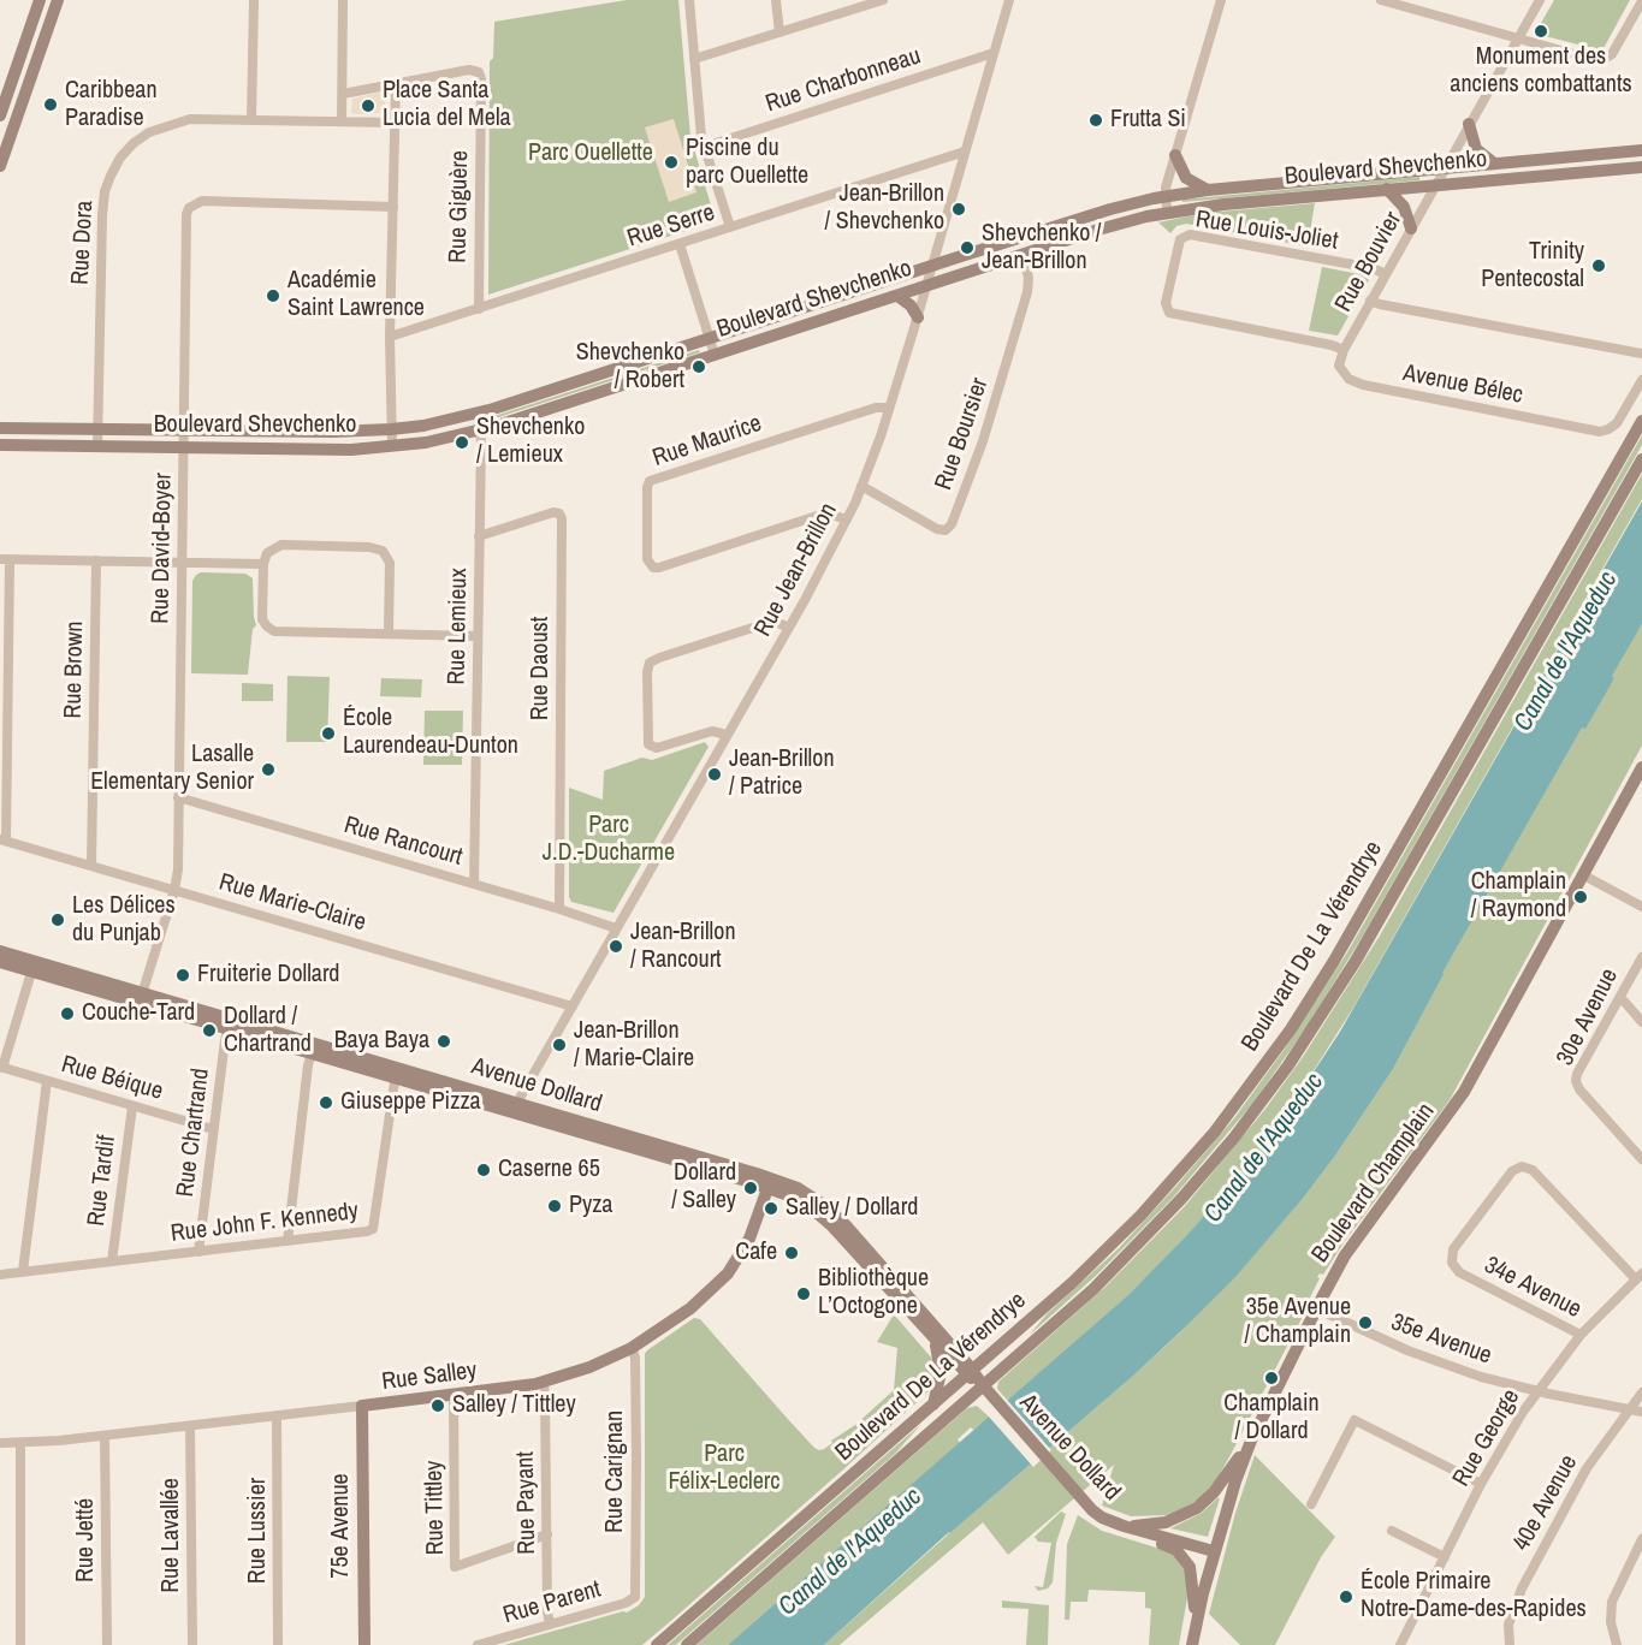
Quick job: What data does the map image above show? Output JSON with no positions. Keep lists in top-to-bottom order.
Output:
{
  "streets": {
    "main road": [
      "Boulevard Shevchenko",
      "Boulevard De La Vérendrye",
      "Avenue Dollard",
      "Boulevard Champlain",
      "Rue Salley",
      "75e Avenue"
    ],
    "street": [
      "Rue Charbonneau",
      "Rue Giguère",
      "Rue Serre",
      "Rue Louis-Joliet",
      "Rue Dora",
      "Rue Bouvier",
      "Avenue Bélec",
      "Rue Boursier",
      "Rue Maurice",
      "Rue David-Boyer",
      "Rue Jean-Brillon",
      "Rue Lemieux",
      "Rue Daoust",
      "Rue Brown",
      "Rue Rancourt",
      "Rue Marie-Claire",
      "30e Avenue",
      "Rue Béique",
      "Rue Chartrand",
      "Rue Tardif",
      "Rue John F. Kennedy",
      "34e Avenue",
      "35e Avenue",
      "Rue George",
      "Rue Carignan",
      "Rue Payant",
      "40e Avenue",
      "Rue Tittley",
      "Rue Lussier",
      "Rue Lavallée",
      "Rue Jetté",
      "Rue Parent"
    ]
  },
  "crossings": [
    ["Rue Charbonneau", "Rue Jean-Brillon"],
    ["Boulevard Shevchenko", "Rue Dora"],
    ["Boulevard Shevchenko", "Rue Bouvier"],
    ["Boulevard Shevchenko", "Rue Boursier"],
    ["Boulevard Shevchenko", "Rue David-Boyer"],
    ["Boulevard Shevchenko", "Rue Jean-Brillon"],
    ["Boulevard Shevchenko", "Rue Lemieux"],
    ["Rue Giguère", "Rue Serre"],
    ["Rue Serre", "Rue Jean-Brillon"],
    ["Rue Louis-Joliet", "Rue Bouvier"],
    ["Rue Louis-Joliet", "Avenue Bélec"],
    ["Rue Bouvier", "Avenue Bélec"],
    ["Rue Boursier", "Rue Jean-Brillon"],
    ["Rue Maurice", "Rue Jean-Brillon"],
    ["Rue David-Boyer", "Rue Rancourt"],
    ["Rue David-Boyer", "Rue Marie-Claire"],
    ["Rue David-Boyer", "Avenue Dollard"],
    ["Rue Jean-Brillon", "Rue Rancourt"],
    ["Rue Jean-Brillon", "Rue Marie-Claire"],
    ["Rue Jean-Brillon", "Avenue Dollard"],
    ["Rue Lemieux", "Rue Daoust"],
    ["Rue Lemieux", "Rue Rancourt"],
    ["Rue Daoust", "Rue Rancourt"],
    ["Rue Brown", "Rue Marie-Claire"],
    ["Boulevard De La Vérendrye", "Avenue Dollard"],
    ["Rue Béique", "Rue Chartrand"],
    ["Rue Béique", "Rue Tardif"],
    ["Avenue Dollard", "Rue Chartrand"],
    ["Avenue Dollard", "Boulevard Champlain"],
    ["Avenue Dollard", "Rue John F. Kennedy"],
    ["Avenue Dollard", "Rue Salley"],
    ["Rue Chartrand", "Rue John F. Kennedy"],
    ["Rue Tardif", "Rue John F. Kennedy"],
    ["Boulevard Champlain", "35e Avenue"],
    ["34e Avenue", "Rue George"],
    ["35e Avenue", "Rue George"],
    ["35e Avenue", "40e Avenue"],
    ["Rue Salley", "Rue Carignan"],
    ["Rue Salley", "Rue Payant"],
    ["Rue Salley", "Rue Tittley"],
    ["Rue Salley", "75e Avenue"],
    ["Rue Salley", "Rue Lussier"],
    ["Rue Salley", "Rue Lavallée"],
    ["Rue Salley", "Rue Jetté"],
    ["Rue Carignan", "Rue Parent"],
    ["Rue Payant", "Rue Tittley"],
    ["Rue Payant", "Rue Parent"]
  ],
  "water": ["Canal de l'Aqueduc"],
  "parks": ["Parc Ouellette", "Parc J.D.-Ducharme", "Parc Félix-Leclerc"],
  "places": [
    "Monument des anciens combattants",
    "Caribbean Paradise",
    "Place Santa Lucia del Mela",
    "Frutta Si",
    "Piscine du parc Ouellette",
    "Jean-Brillon / Shevchenko",
    "Shevchenko / Jean-Brillon",
    "Trinity Pentecostal",
    "Académie Saint Lawrence",
    "Shevchenko / Robert",
    "Shevchenko / Lemieux",
    "École Laurendeau-Dunton",
    "Lasalle Elementary Senior",
    "Jean-Brillon / Patrice",
    "Champlain / Raymond",
    "Les Délices du Punjab",
    "Jean-Brillon / Rancourt",
    "Fruiterie Dollard",
    "Couche-Tard",
    "Dollard / Chartrand",
    "Baya Baya",
    "Jean-Brillon / Marie-Claire",
    "Giuseppe Pizza",
    "Caserne 65",
    "Dollard / Salley",
    "Pyza",
    "Salley / Dollard",
    "Cafe",
    "Bibliothèque L’Octogone",
    "35e Avenue / Champlain",
    "Champlain / Dollard",
    "Salley / Tittley",
    "École Primaire Notre-Dame-des-Rapides"
  ]
}
